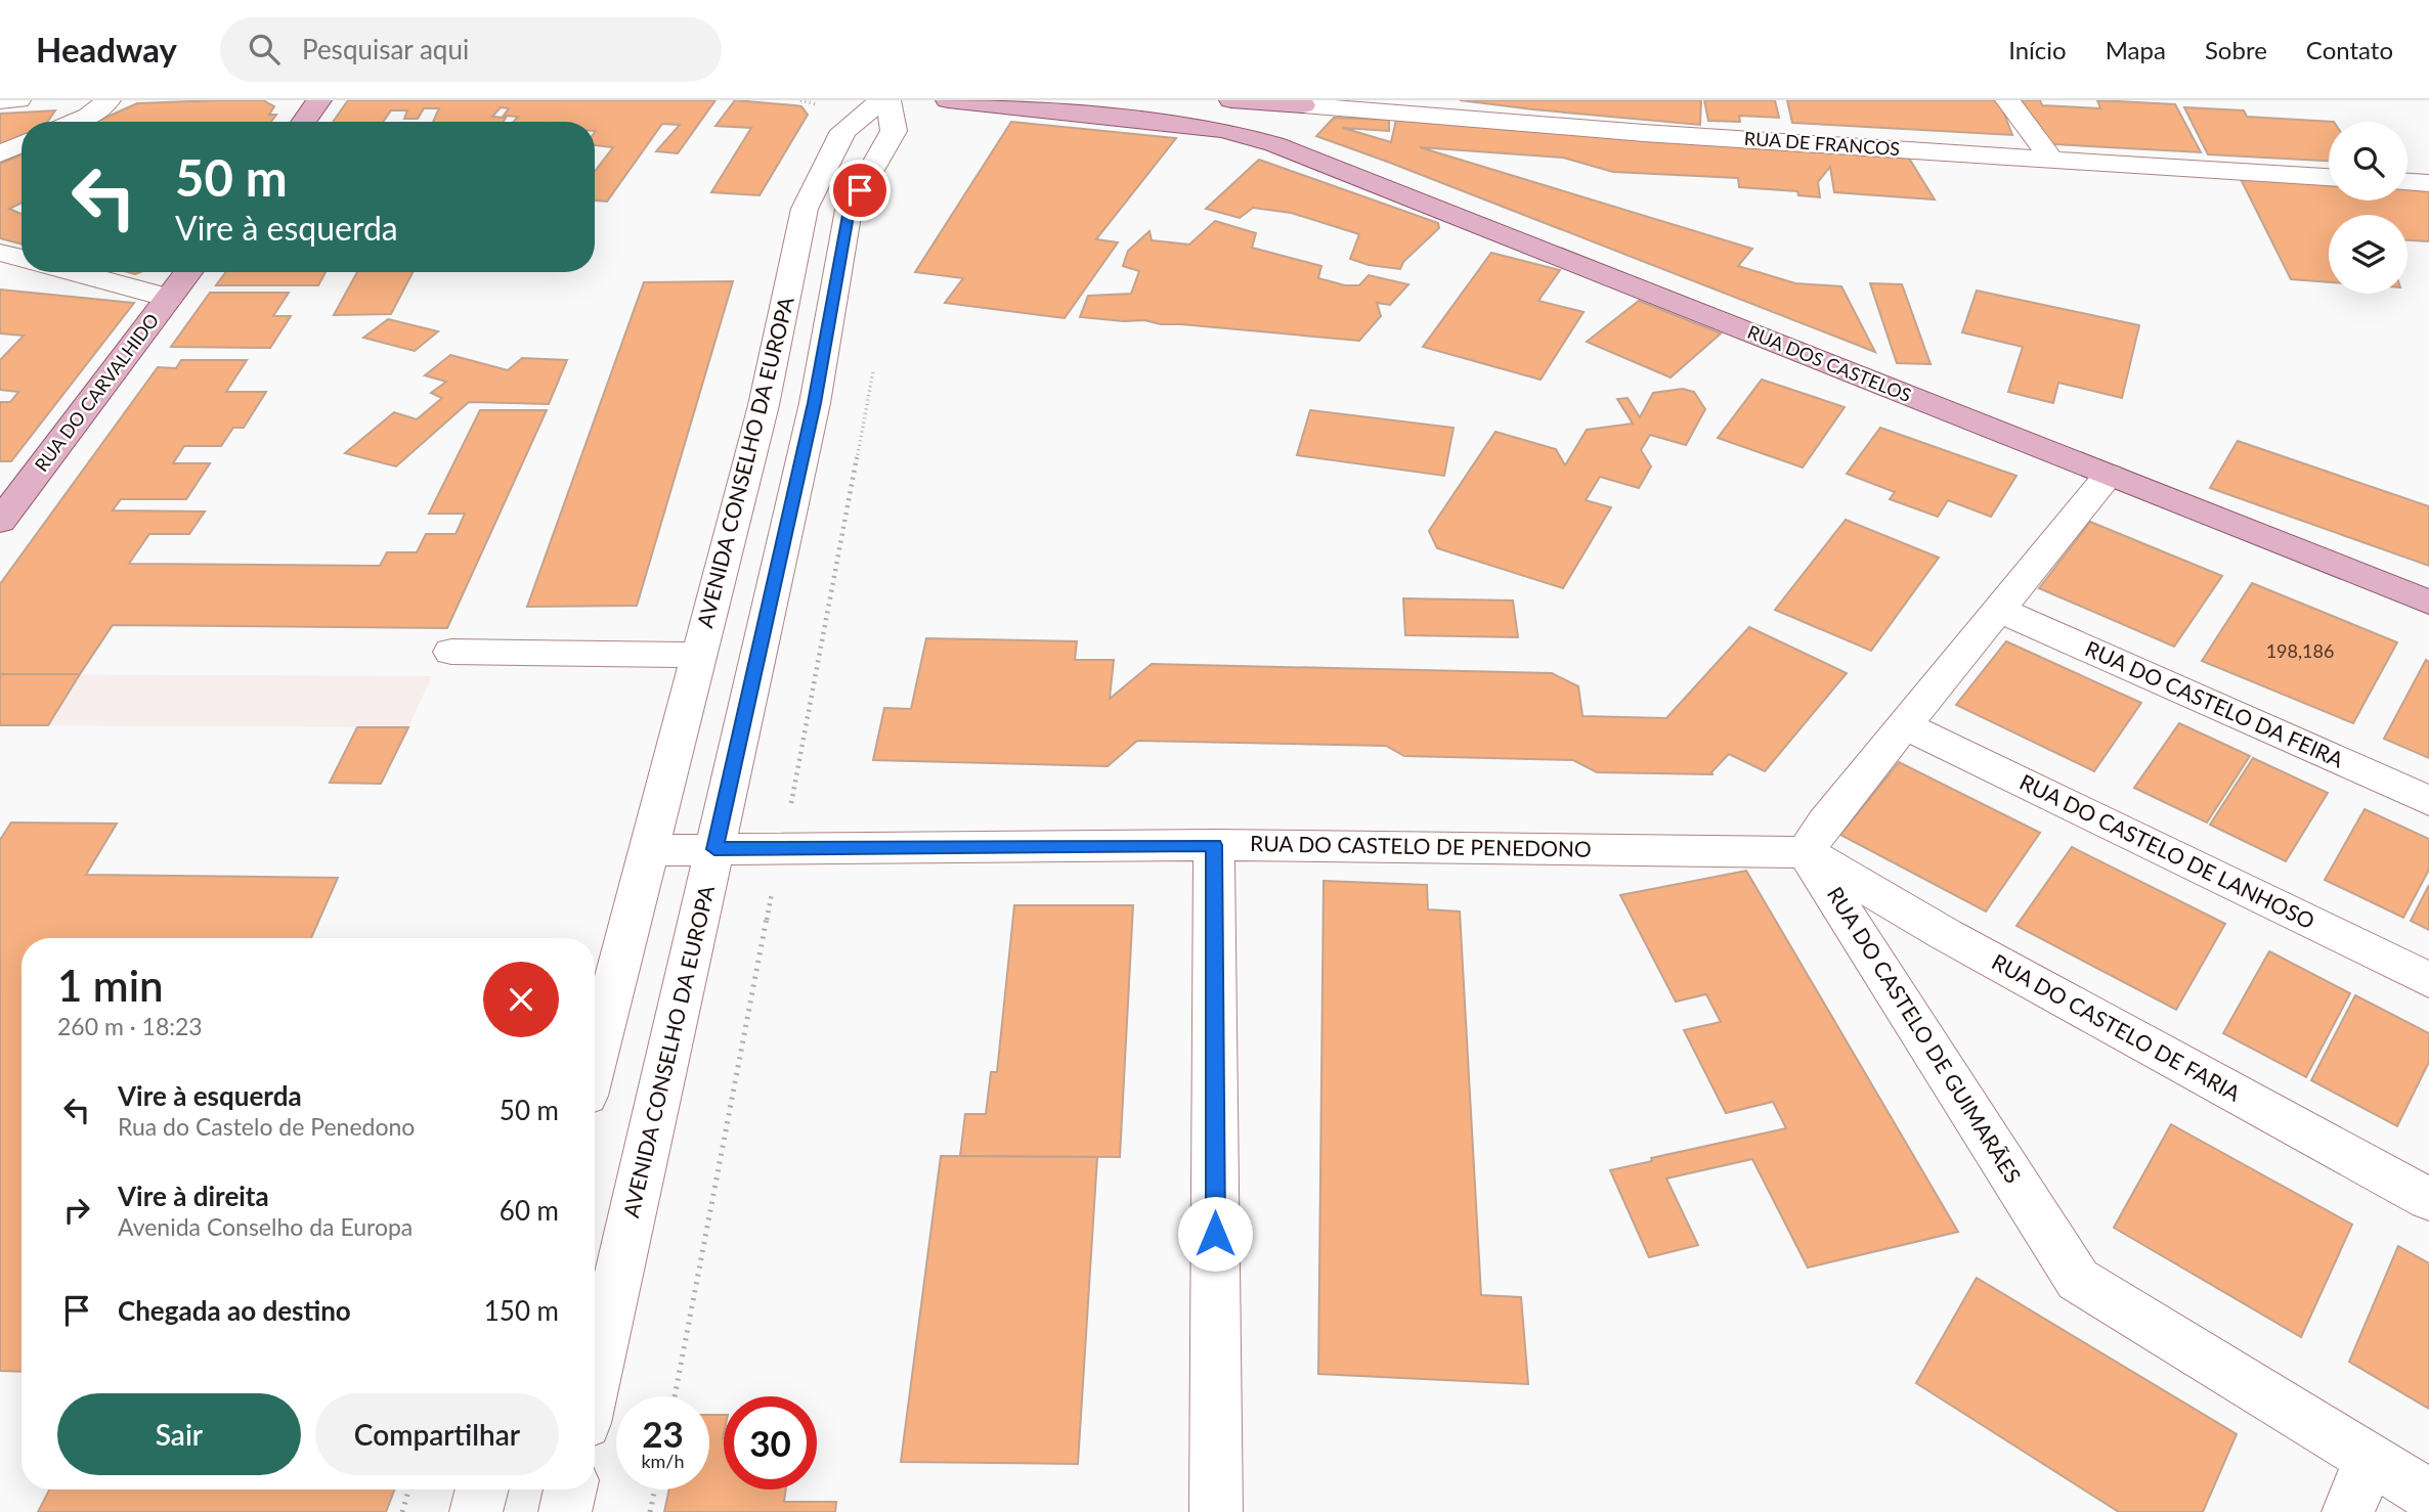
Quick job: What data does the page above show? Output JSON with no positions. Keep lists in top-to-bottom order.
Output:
{
  "streets": {
    "main road": ["RUA DOS CASTELOS", "RUA DO CARVALHIDO"],
    "street": [
      "RUA DE FRANCOS",
      "AVENIDA CONSELHO DA EUROPA",
      "RUA DO CASTELO DA FEIRA",
      "RUA DO CASTELO DE PENEDONO",
      "RUA DO CASTELO DE LANHOSO",
      "RUA DO CASTELO DE FARIA",
      "RUA DO CASTELO DE GUIMARÃES"
    ]
  },
  "crossings": [
    ["AVENIDA CONSELHO DA EUROPA", "RUA DO CASTELO DE PENEDONO"],
    ["RUA DO CASTELO DE PENEDONO", "RUA DO CASTELO DE FARIA"],
    ["RUA DO CASTELO DE PENEDONO", "RUA DO CASTELO DE GUIMARÃES"],
    ["RUA DO CASTELO DE FARIA", "RUA DO CASTELO DE GUIMARÃES"]
  ],
  "house_numbers": ["198,186"],
  "page": {
    "header": "Headway",
    "search": "Pesquisar aqui",
    "nav": [
      "Início",
      "Mapa",
      "Sobre",
      "Contato"
    ],
    "turn": ["50 m", "Vire à esquerda"],
    "heading": ["1 min", "260 m · 18:23"],
    "list": [
      {
        "name": "Vire à esquerda",
        "note": "Rua do Castelo de Penedono",
        "value": "50 m"
      },
      {
        "name": "Vire à direita",
        "note": "Avenida Conselho da Europa",
        "value": "60 m"
      },
      {
        "name": "Chegada ao destino",
        "value": "150 m"
      }
    ],
    "buttons": ["Sair", "Compartilhar"],
    "speed": "23 km/h",
    "limit": "30"
  }
}
